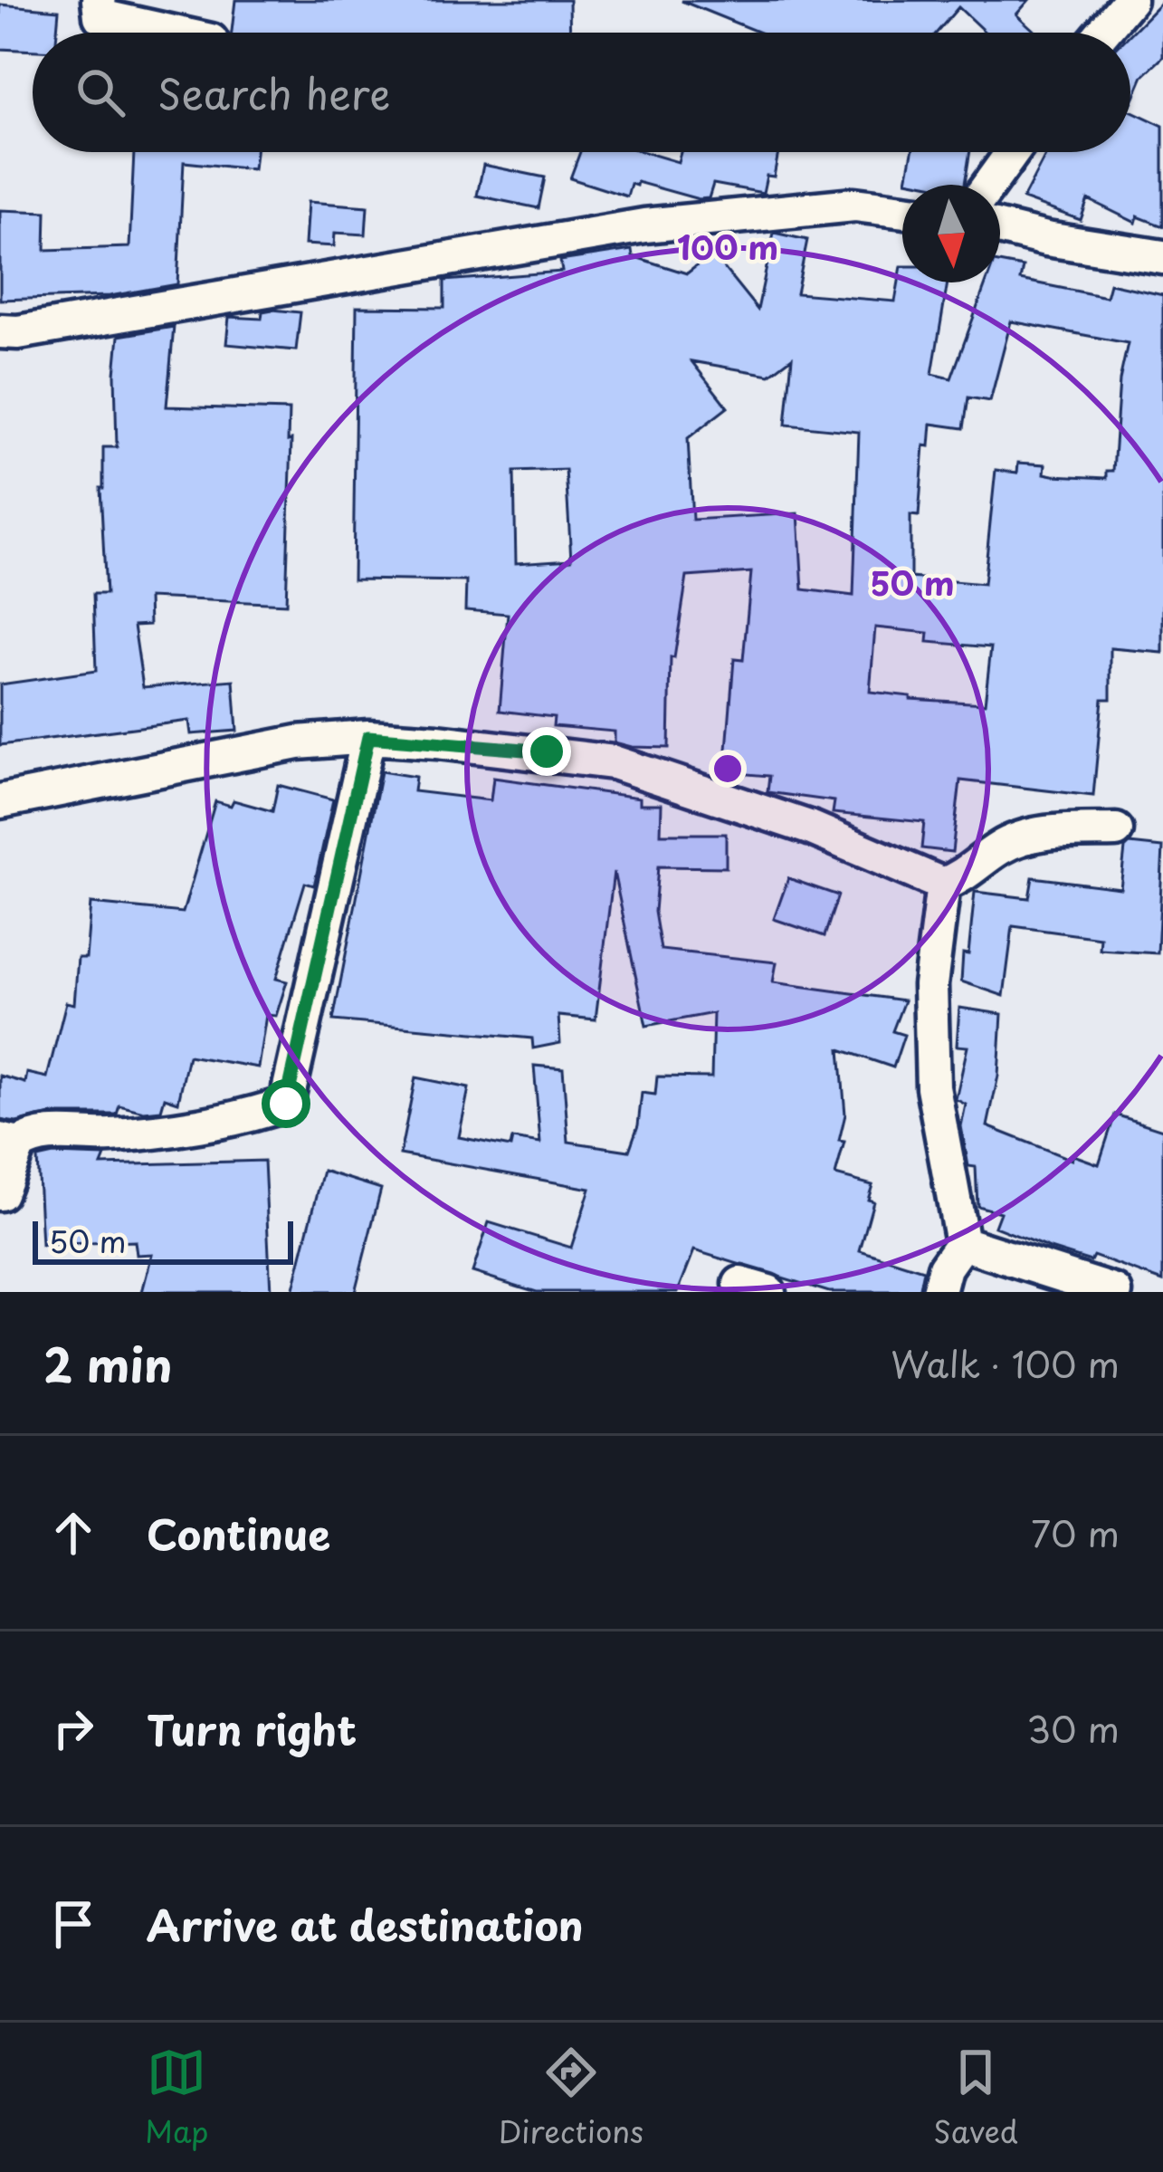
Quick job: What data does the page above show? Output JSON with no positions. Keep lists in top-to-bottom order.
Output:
{
  "scale_bar": "50 m",
  "north": "bottom",
  "page": {
    "search": "Search here",
    "scale": "50 m",
    "heading": ["2 min", "Walk · 100 m"],
    "list": [
      ["Continue", "70 m"],
      ["Turn right", "30 m"],
      "Arrive at destination"
    ],
    "nav": ["Map", "Directions", "Saved"]
  },
  "rings": ["100 m", "50 m"]
}
